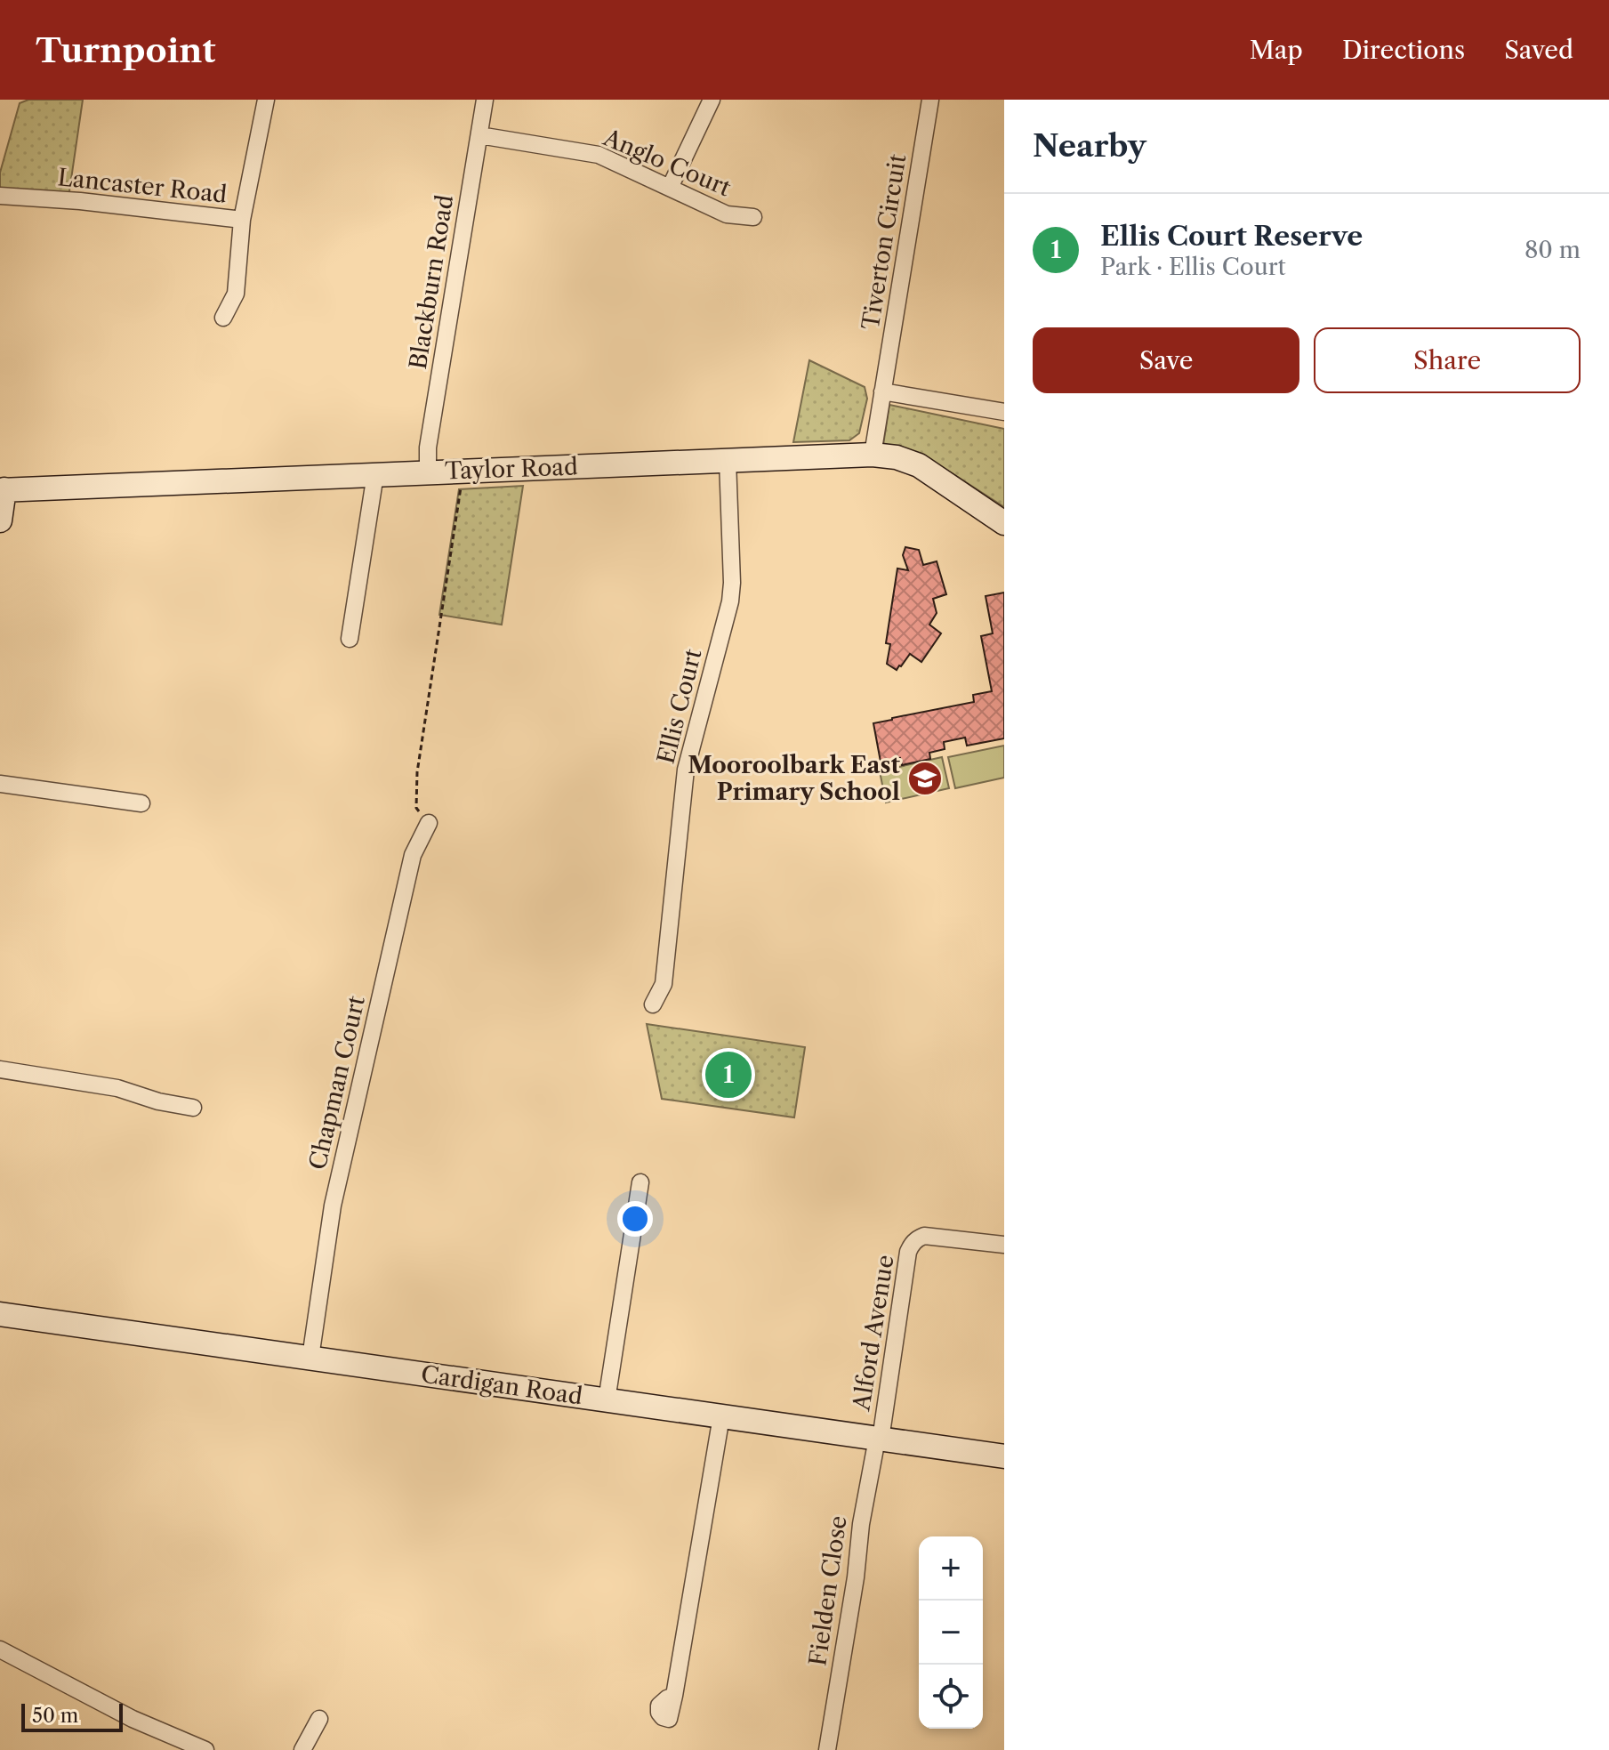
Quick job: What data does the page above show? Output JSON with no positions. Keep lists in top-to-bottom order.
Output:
{
  "streets": {
    "street": [
      "Anglo Court",
      "Lancaster Road",
      "Tiverton Circuit",
      "Blackburn Road",
      "Taylor Road",
      "Ellis Court",
      "Chapman Court",
      "Alford Avenue",
      "Cardigan Road",
      "Fielden Close"
    ]
  },
  "crossings": [
    ["Anglo Court", "Blackburn Road"],
    ["Tiverton Circuit", "Taylor Road"],
    ["Blackburn Road", "Taylor Road"],
    ["Taylor Road", "Ellis Court"],
    ["Chapman Court", "Cardigan Road"],
    ["Alford Avenue", "Cardigan Road"],
    ["Alford Avenue", "Fielden Close"],
    ["Cardigan Road", "Fielden Close"]
  ],
  "places": {
    "school or university": ["Mooroolbark East Primary School"]
  },
  "scale_bar": "50 m",
  "page": {
    "header": "Turnpoint",
    "nav": ["Map", "Directions", "Saved"],
    "heading": "Nearby",
    "list": [
      {
        "mark": "1",
        "name": "Ellis Court Reserve",
        "note": "Park · Ellis Court",
        "value": "80 m"
      }
    ],
    "buttons": ["Save", "Share"],
    "pins": "1",
    "map_buttons": ["+", "−"],
    "scale": "50 m"
  }
}
